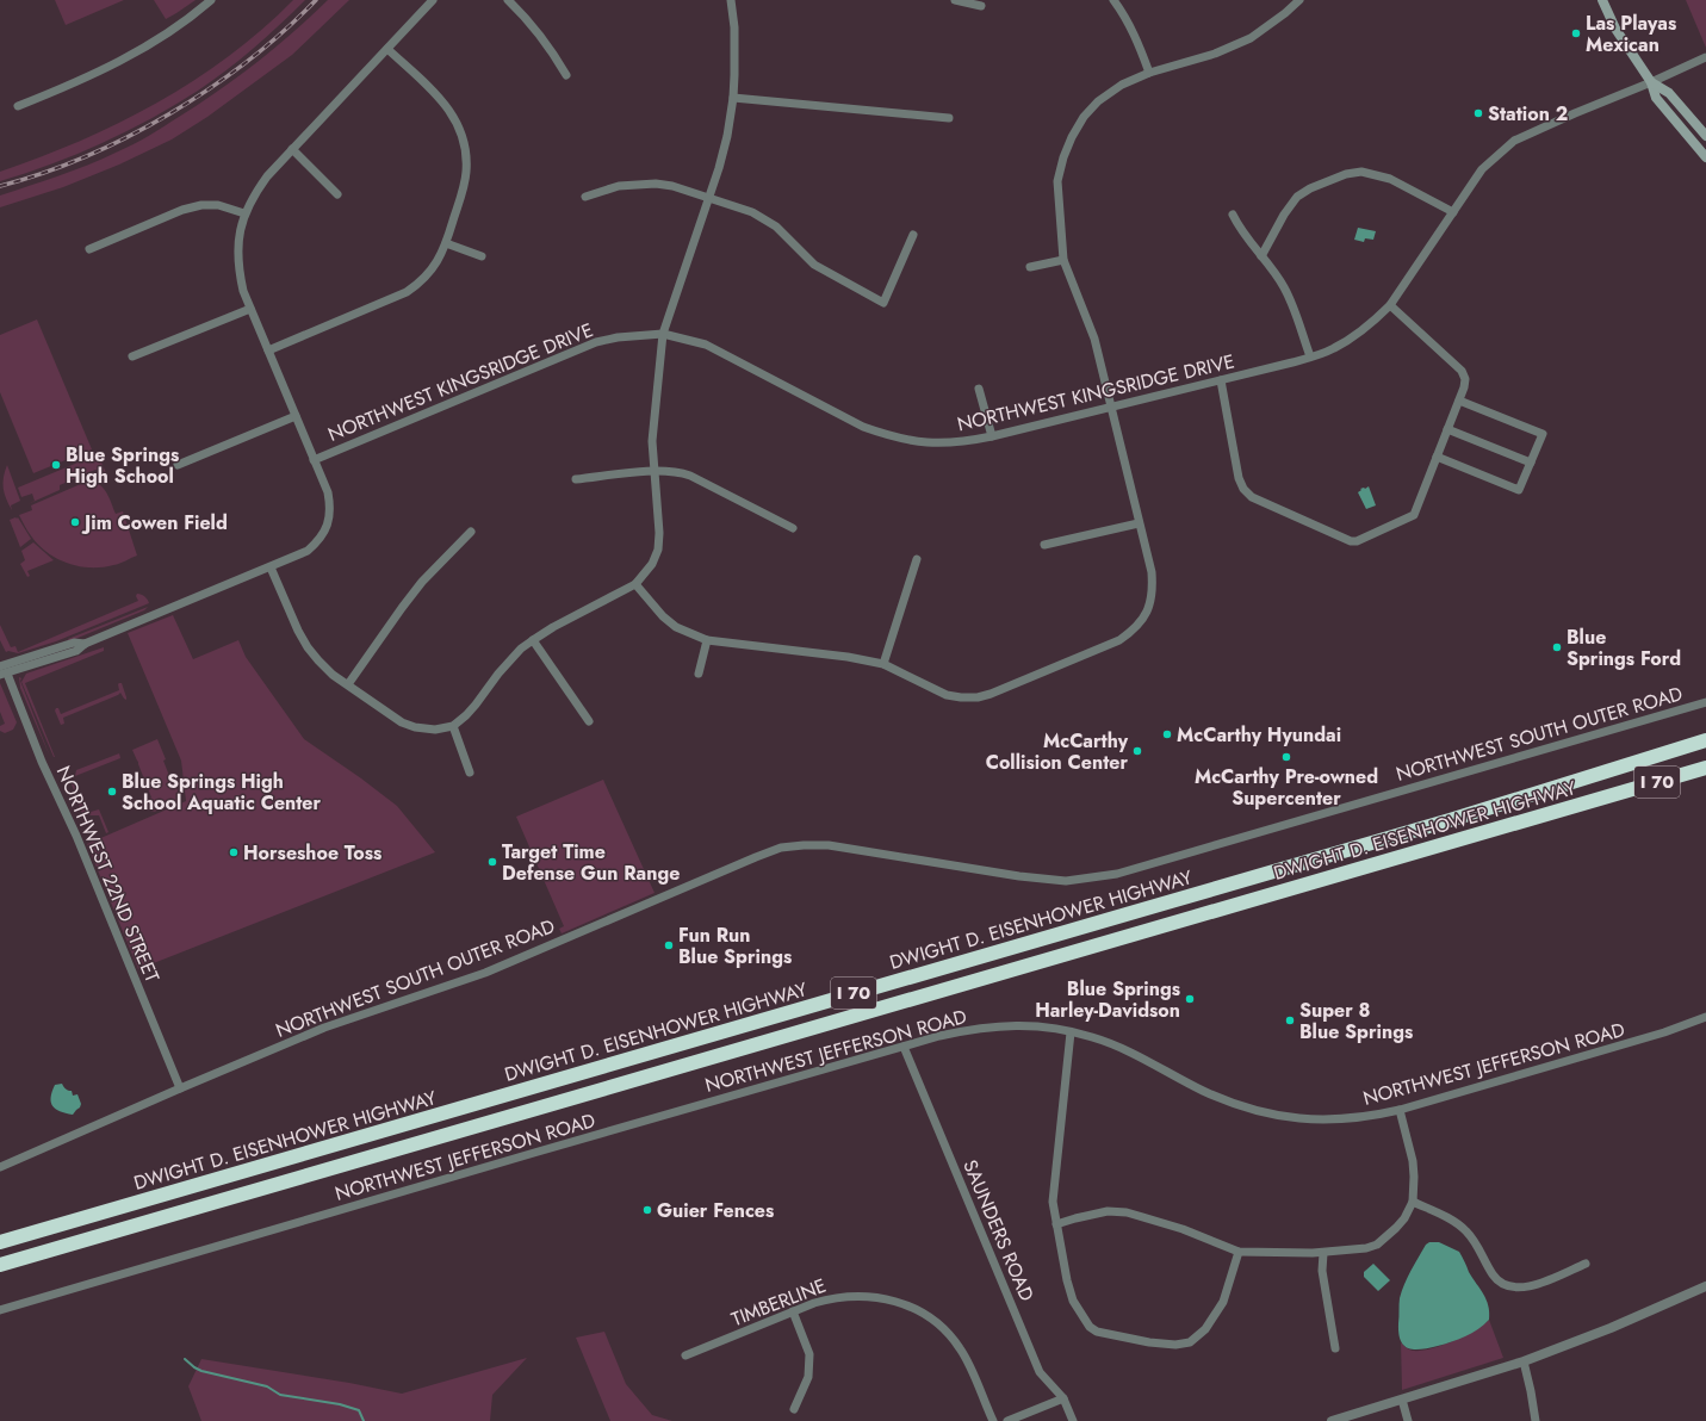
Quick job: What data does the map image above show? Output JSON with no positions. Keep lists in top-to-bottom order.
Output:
{
  "streets": {
    "highway": ["I 70", "DWIGHT D. EISENHOWER HIGHWAY"],
    "street": [
      "NORTHWEST KINGSRIDGE DRIVE",
      "NORTHWEST SOUTH OUTER ROAD",
      "NORTHWEST 22ND STREET",
      "NORTHWEST JEFFERSON ROAD",
      "SAUNDERS ROAD",
      "TIMBERLINE"
    ]
  },
  "crossings": [
    ["NORTHWEST SOUTH OUTER ROAD", "NORTHWEST 22ND STREET"],
    ["NORTHWEST JEFFERSON ROAD", "SAUNDERS ROAD"]
  ],
  "places": [
    "Las Playas Mexican",
    "Station 2",
    "Blue Springs High School",
    "Jim Cowen Field",
    "Blue Springs Ford",
    "McCarthy Hyundai",
    "McCarthy Collision Center",
    "McCarthy Pre-owned Supercenter",
    "Blue Springs High School Aquatic Center",
    "Horseshoe Toss",
    "Target Time Defense Gun Range",
    "Fun Run Blue Springs",
    "Blue Springs Harley-Davidson",
    "Super 8 Blue Springs",
    "Guier Fences"
  ]
}
